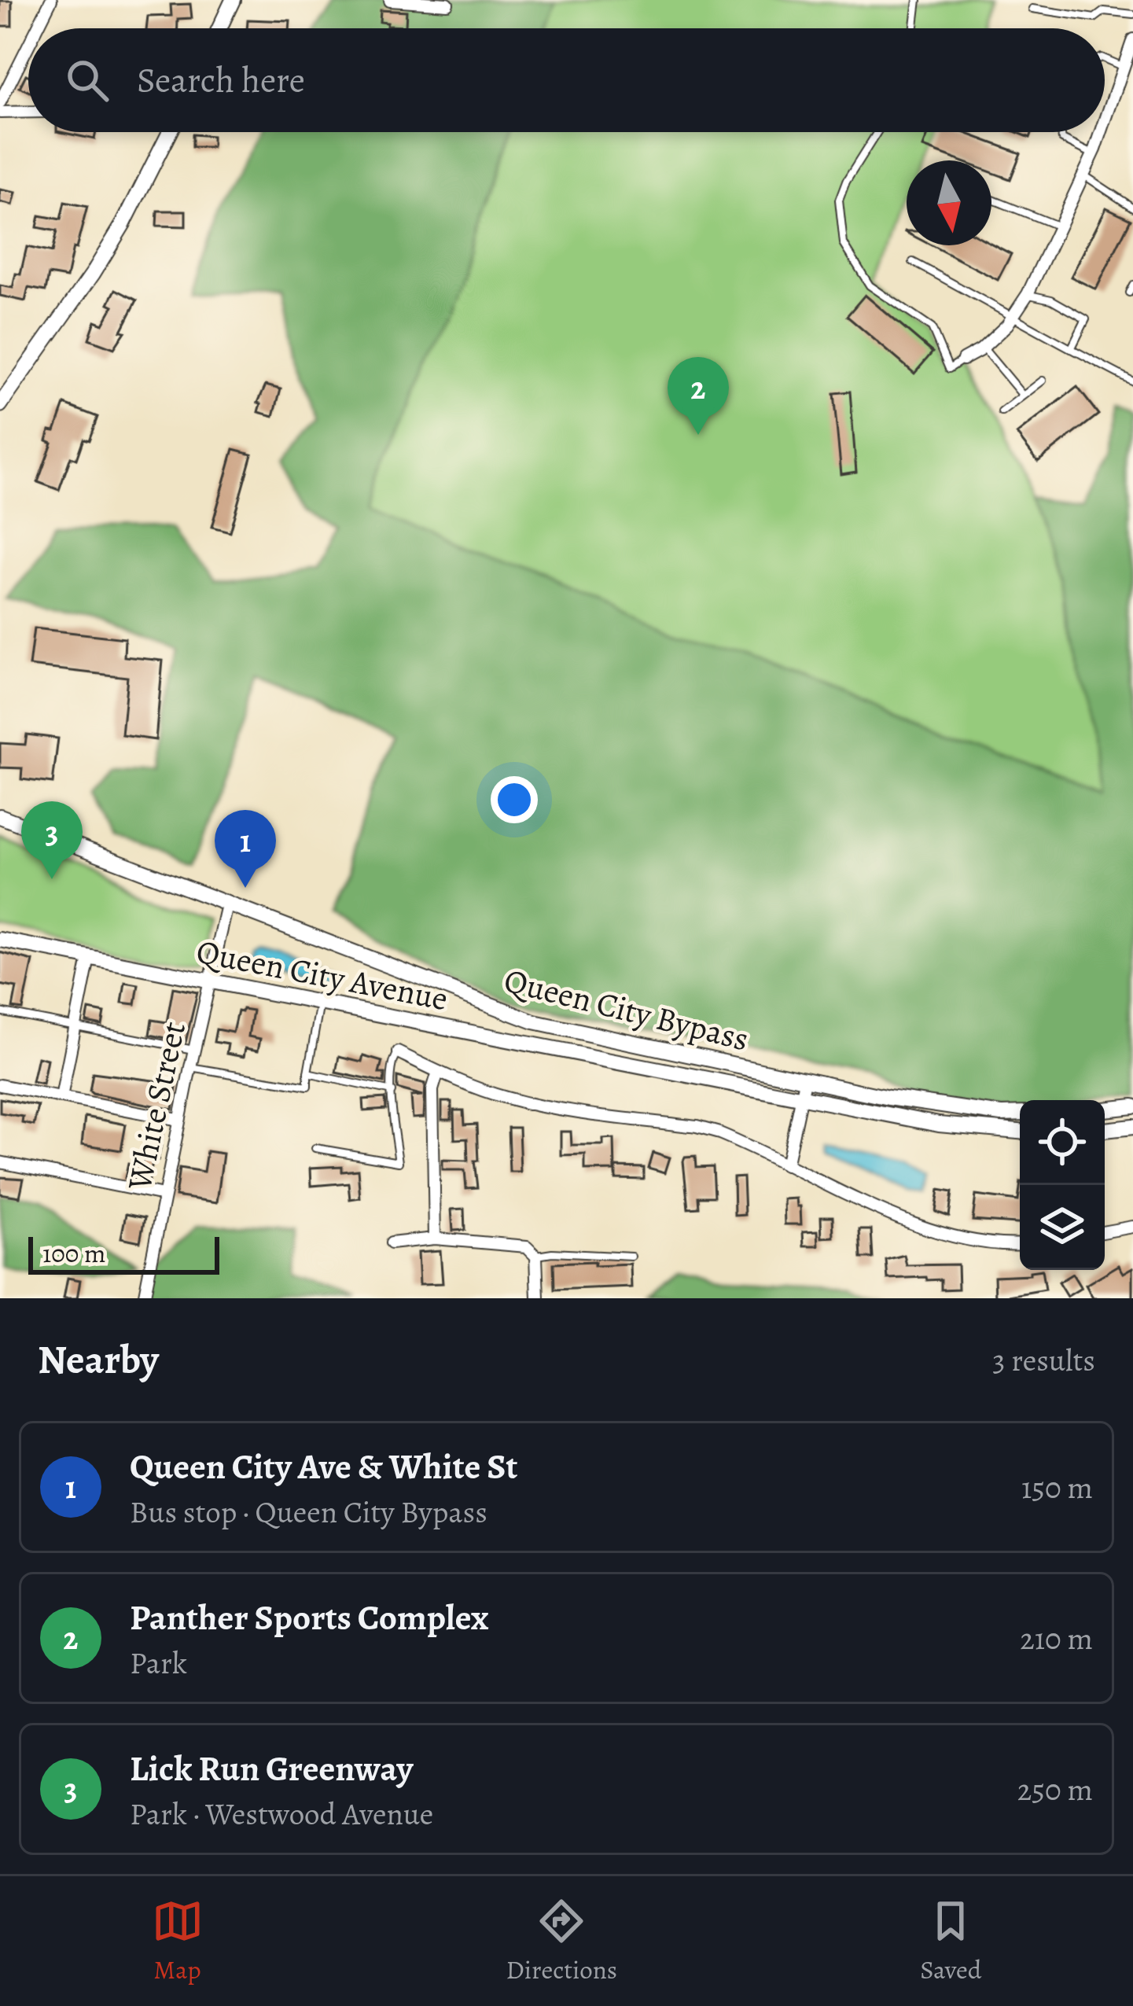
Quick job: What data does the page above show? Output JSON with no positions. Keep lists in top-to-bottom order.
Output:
{
  "streets": {
    "main road": ["Queen City Avenue", "Queen City Bypass"],
    "street": ["White Street"]
  },
  "crossings": [
    ["Queen City Avenue", "White Street"],
    ["Queen City Bypass", "White Street"]
  ],
  "scale_bar": "100 m",
  "north": "bottom",
  "page": {
    "search": "Search here",
    "pins": ["2", "3", "1"],
    "scale": "100 m",
    "heading": ["Nearby", "3 results"],
    "list": [
      {
        "mark": "1",
        "name": "Queen City Ave & White St",
        "note": "Bus stop · Queen City Bypass",
        "value": "150 m"
      },
      {
        "mark": "2",
        "name": "Panther Sports Complex",
        "note": "Park",
        "value": "210 m"
      },
      {
        "mark": "3",
        "name": "Lick Run Greenway",
        "note": "Park · Westwood Avenue",
        "value": "250 m"
      }
    ],
    "nav": ["Map", "Directions", "Saved"]
  }
}
